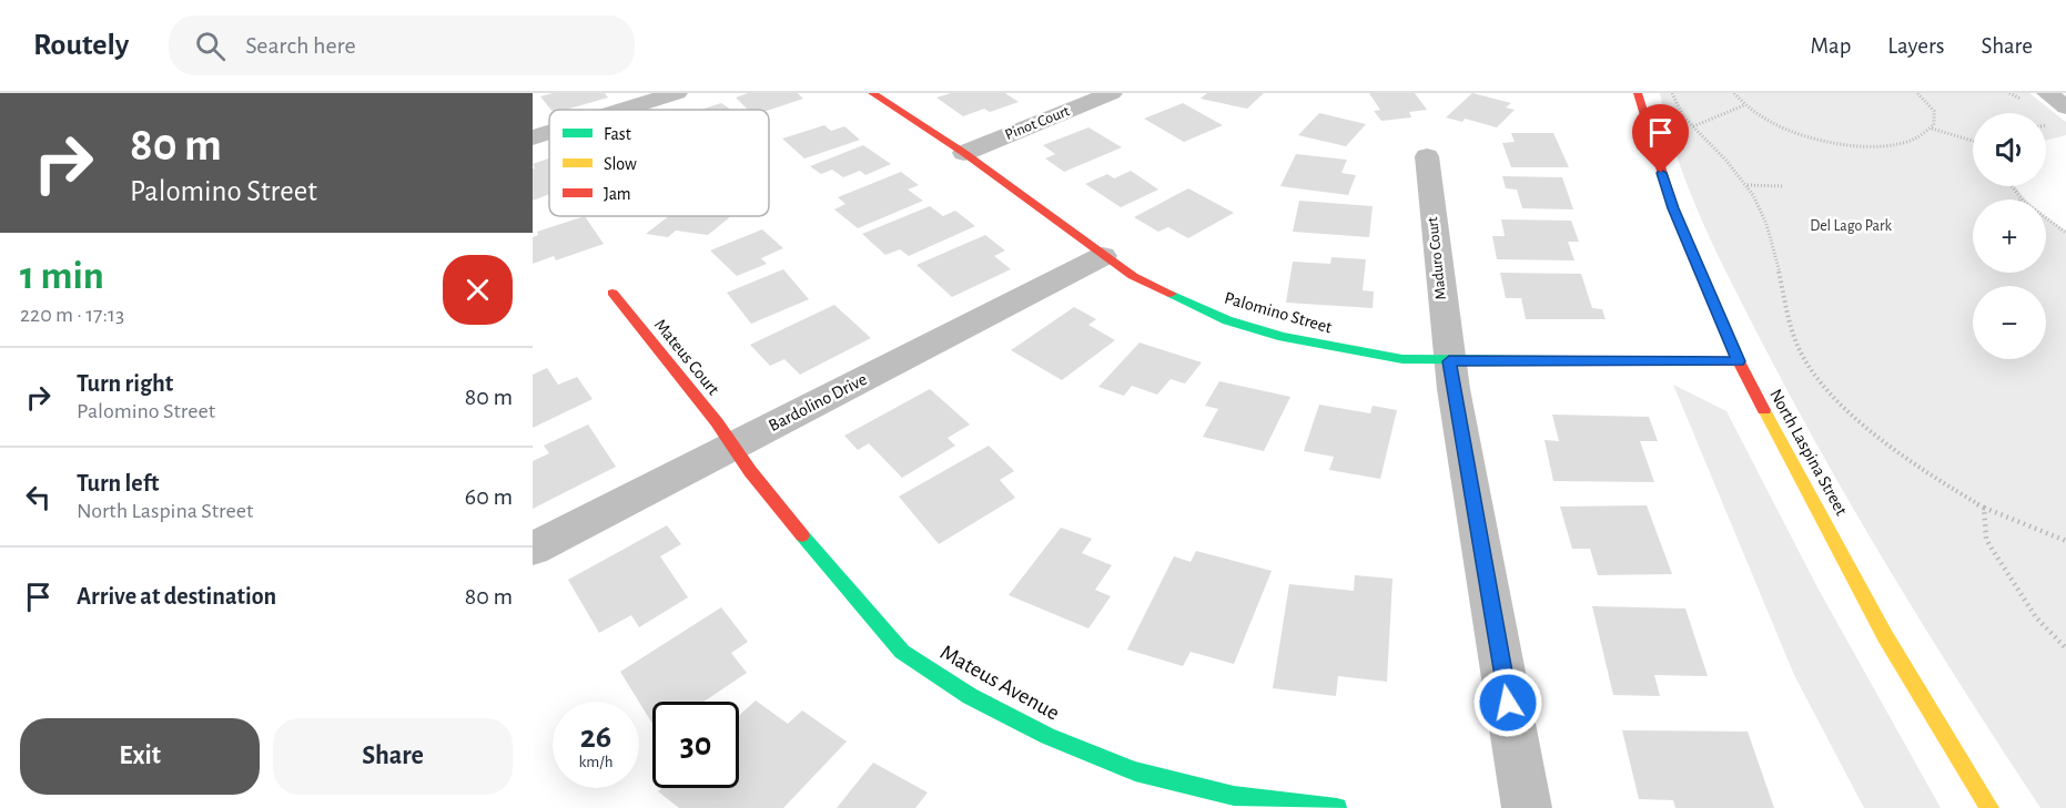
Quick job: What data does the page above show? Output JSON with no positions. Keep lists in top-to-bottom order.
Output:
{
  "streets": {
    "street": [
      "Pinot Court",
      "Maduro Court",
      "Palomino Street",
      "Mateus Court",
      "Bardolino Drive",
      "North Laspina Street",
      "Mateus Avenue"
    ]
  },
  "crossings": [
    ["Pinot Court", "Palomino Street"],
    ["Maduro Court", "Palomino Street"],
    ["Palomino Street", "Bardolino Drive"],
    ["Palomino Street", "North Laspina Street"],
    ["Mateus Court", "Bardolino Drive"],
    ["Mateus Court", "Mateus Avenue"],
    ["Bardolino Drive", "Mateus Avenue"]
  ],
  "parks": ["Del Lago Park"],
  "legend": ["Fast", "Slow", "Jam"],
  "page": {
    "header": "Routely",
    "search": "Search here",
    "nav": ["Map", "Layers", "Share"],
    "turn": ["80 m", "Palomino Street"],
    "map_buttons": ["+", "−"],
    "heading": ["1 min", "220 m · 17:13"],
    "list": [
      {
        "name": "Turn right",
        "note": "Palomino Street",
        "value": "80 m"
      },
      {
        "name": "Turn left",
        "note": "North Laspina Street",
        "value": "60 m"
      },
      {
        "name": "Arrive at destination",
        "value": "80 m"
      }
    ],
    "speed": "26 km/h",
    "limit": "30",
    "buttons": ["Exit", "Share"]
  }
}
